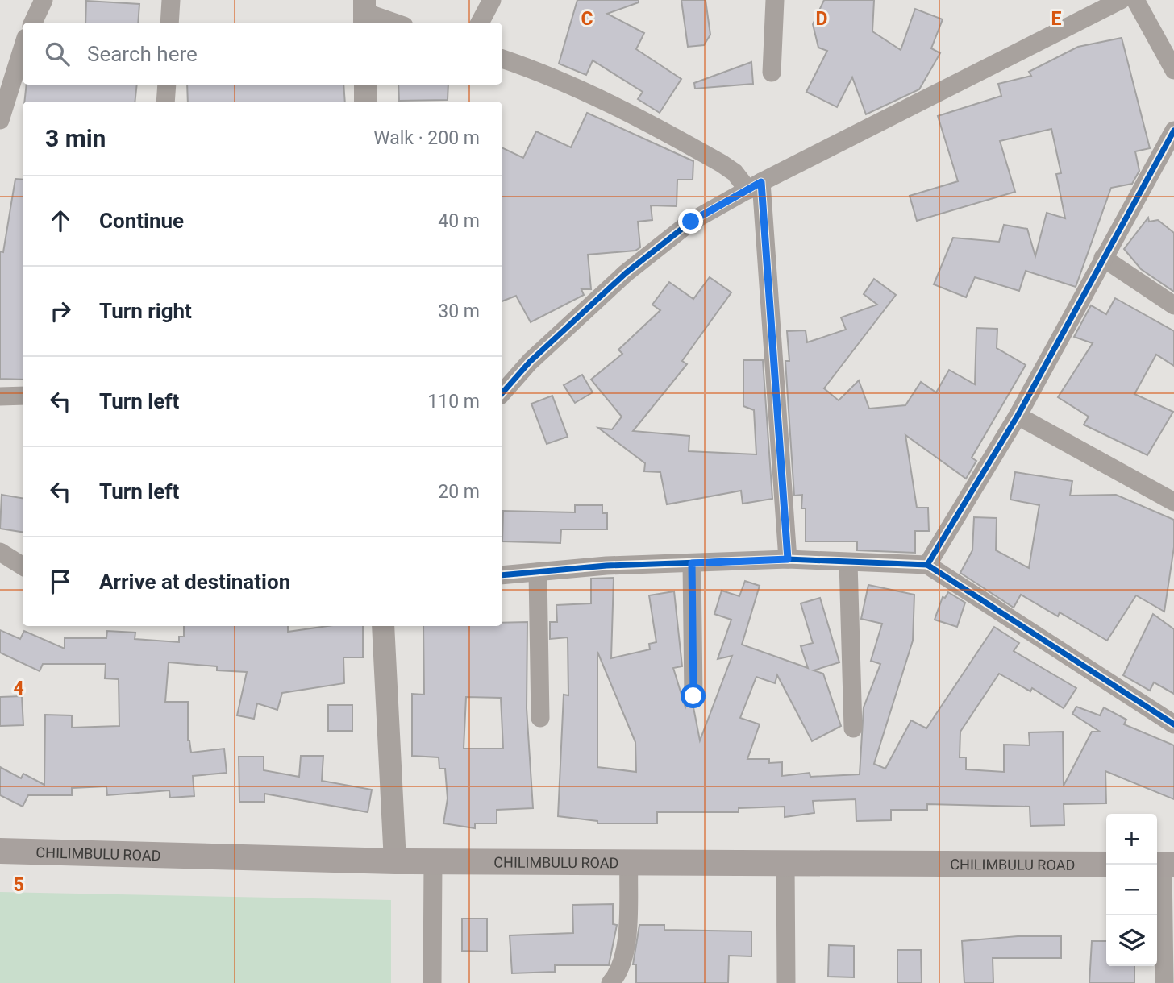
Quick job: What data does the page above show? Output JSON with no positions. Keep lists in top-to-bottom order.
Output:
{
  "streets": {
    "main road": ["CHILIMBULU ROAD"]
  },
  "page": {
    "search": "Search here",
    "heading": ["3 min", "Walk · 200 m"],
    "list": [
      ["Continue", "40 m"],
      ["Turn right", "30 m"],
      ["Turn left", "110 m"],
      ["Turn left", "20 m"],
      "Arrive at destination"
    ],
    "map_buttons": ["+", "−"]
  },
  "grid": {
    "columns": ["C", "D", "E"],
    "rows": ["4", "5"]
  }
}
